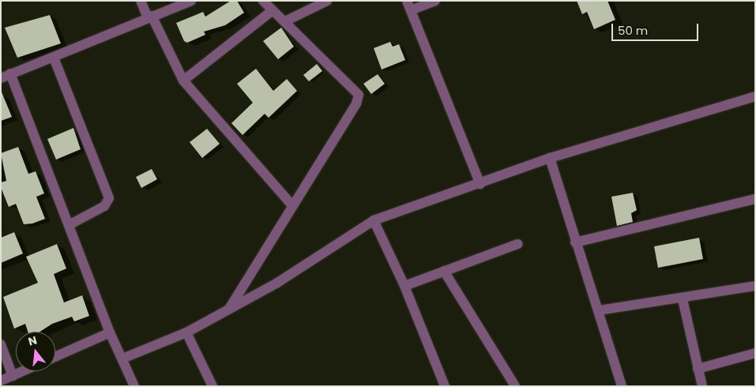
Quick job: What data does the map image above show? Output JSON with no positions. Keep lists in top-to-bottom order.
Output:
{
  "scale_bar": "50 m",
  "north": "top"
}
